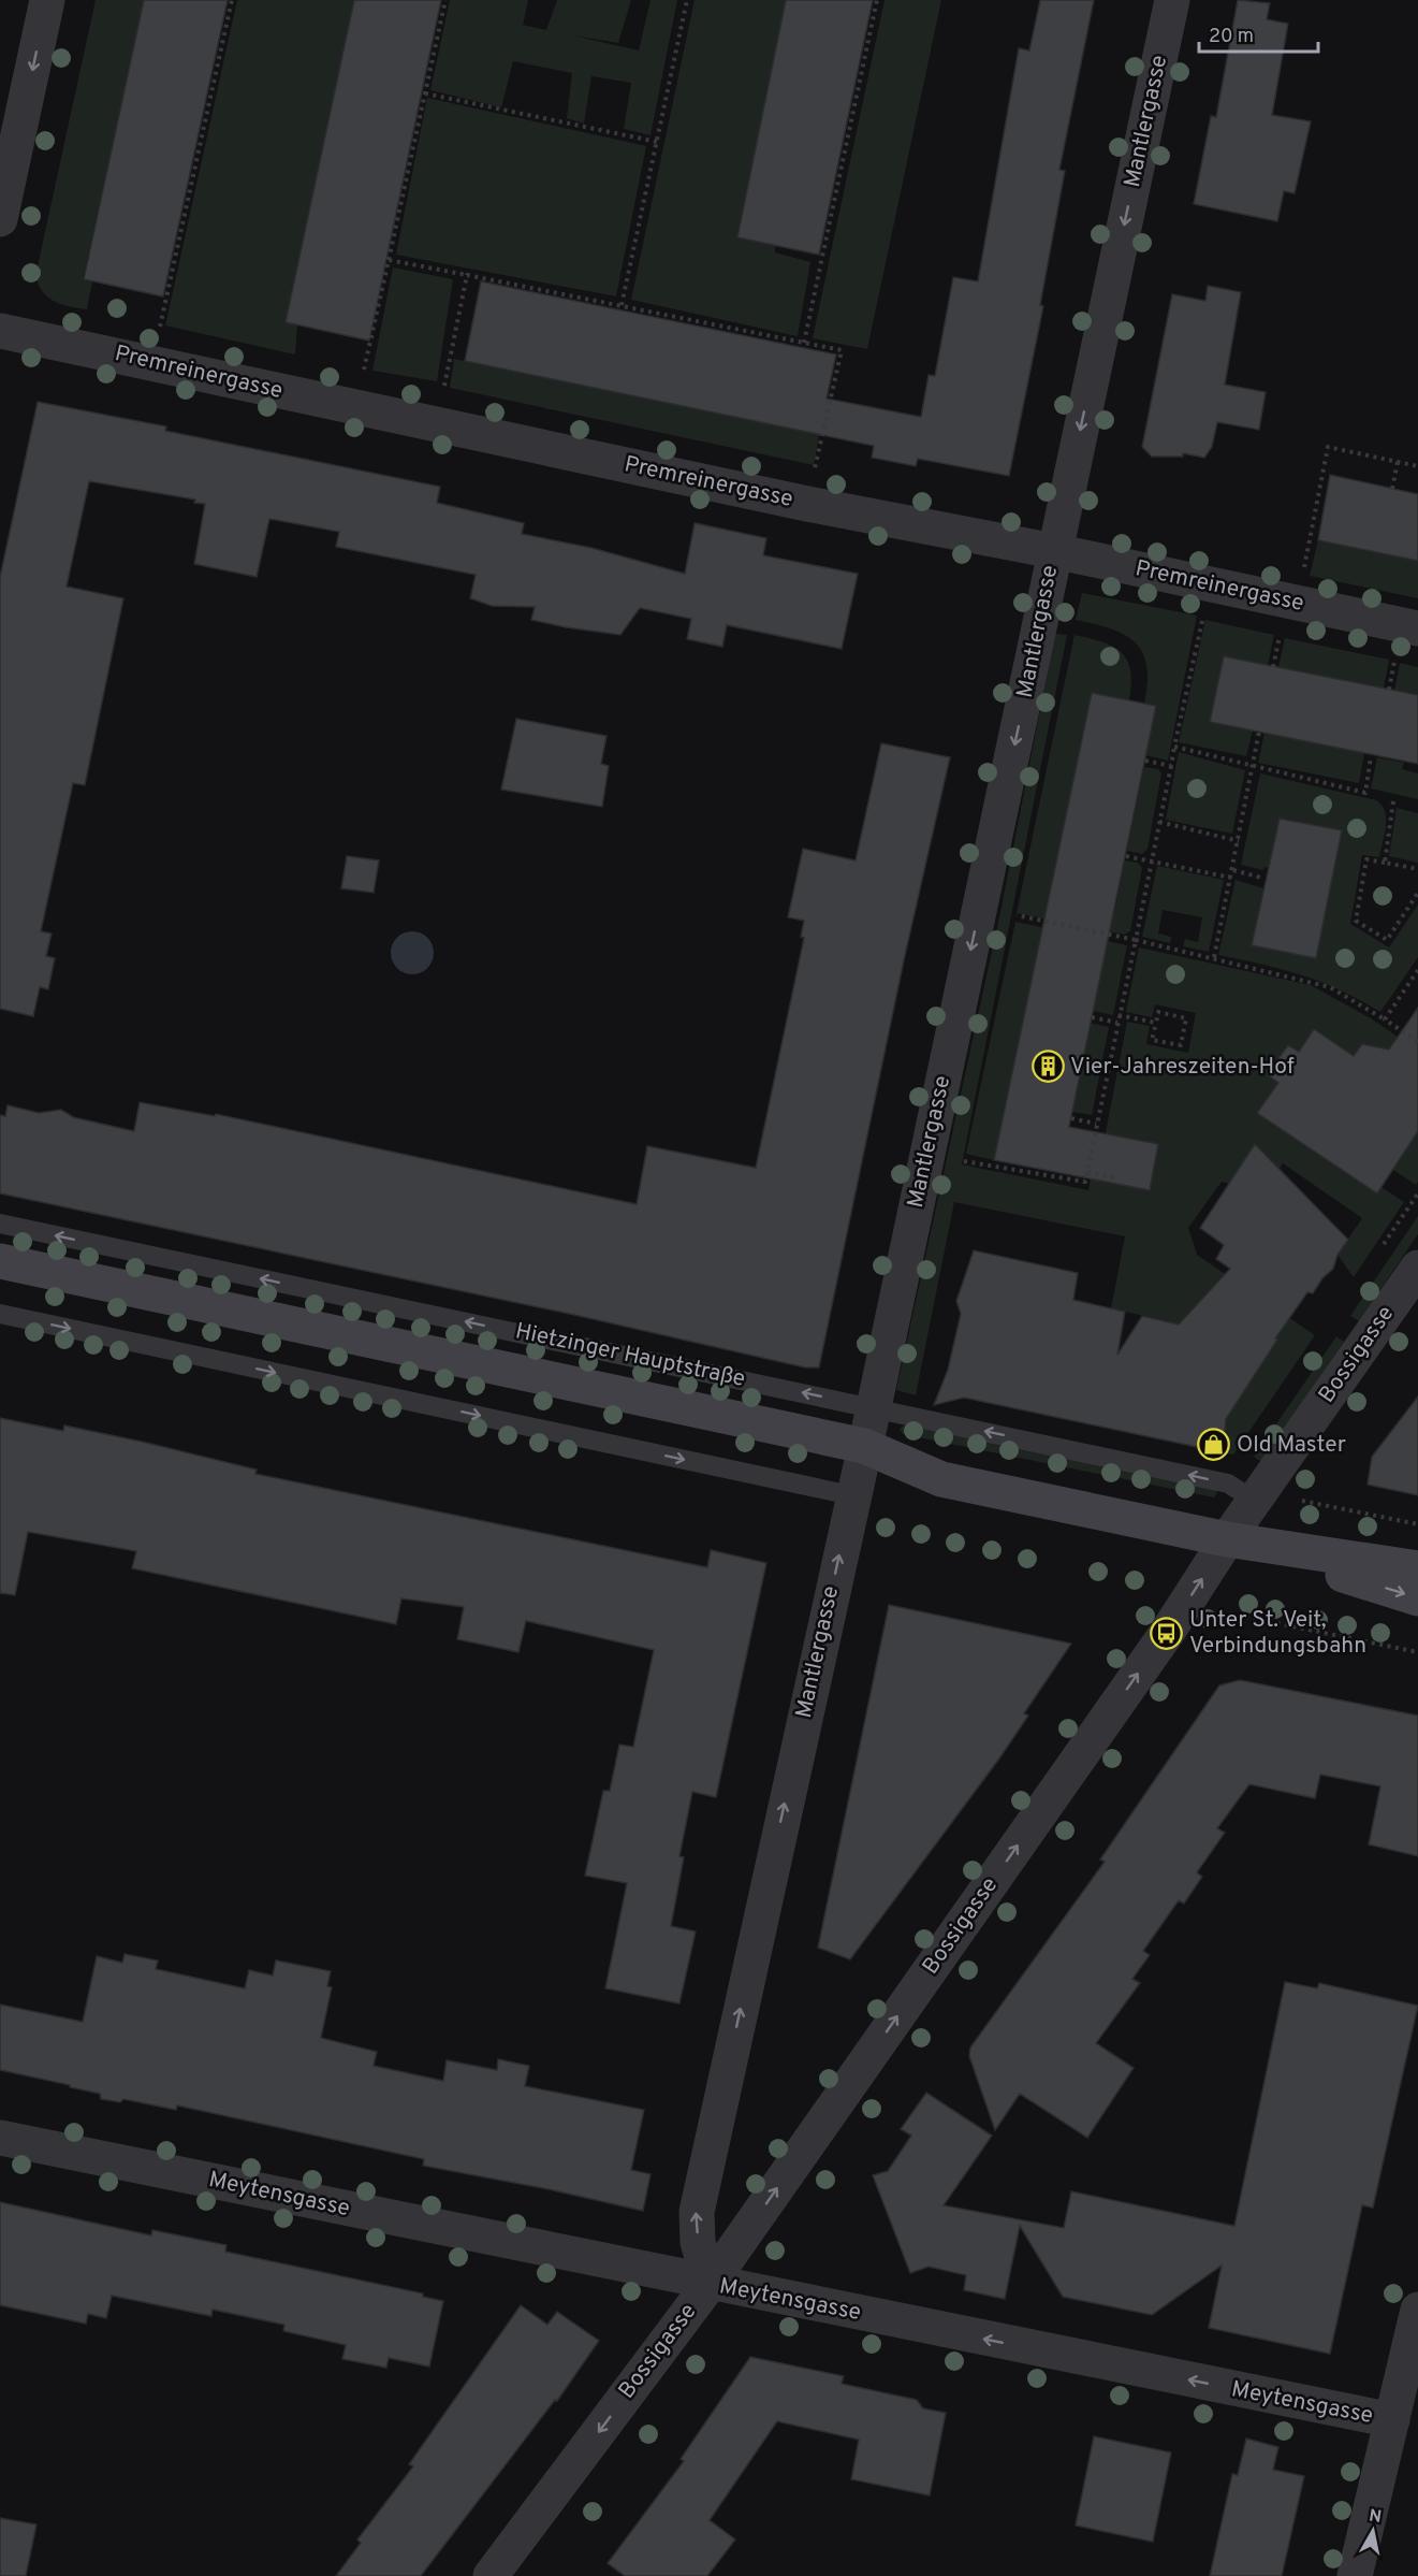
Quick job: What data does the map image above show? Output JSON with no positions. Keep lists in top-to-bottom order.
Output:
{
  "streets": {
    "main road": ["Hietzinger Hauptstraße"],
    "street": [
      "Mantlergasse",
      "Premreinergasse",
      "Bossigasse",
      "Meytensgasse"
    ]
  },
  "crossings": [
    ["Mantlergasse", "Premreinergasse"],
    ["Mantlergasse", "Bossigasse"],
    ["Mantlergasse", "Hietzinger Hauptstraße"],
    ["Mantlergasse", "Meytensgasse"],
    ["Bossigasse", "Hietzinger Hauptstraße"],
    ["Bossigasse", "Meytensgasse"]
  ],
  "one_way": ["Meytensgasse"],
  "places": {
    "building": ["Vier-Jahreszeiten-Hof"],
    "shop": ["Old Master"],
    "bus stop": ["Unter St. Veit, Verbindungsbahn"]
  },
  "scale_bar": "20 m",
  "north": "top"
}
